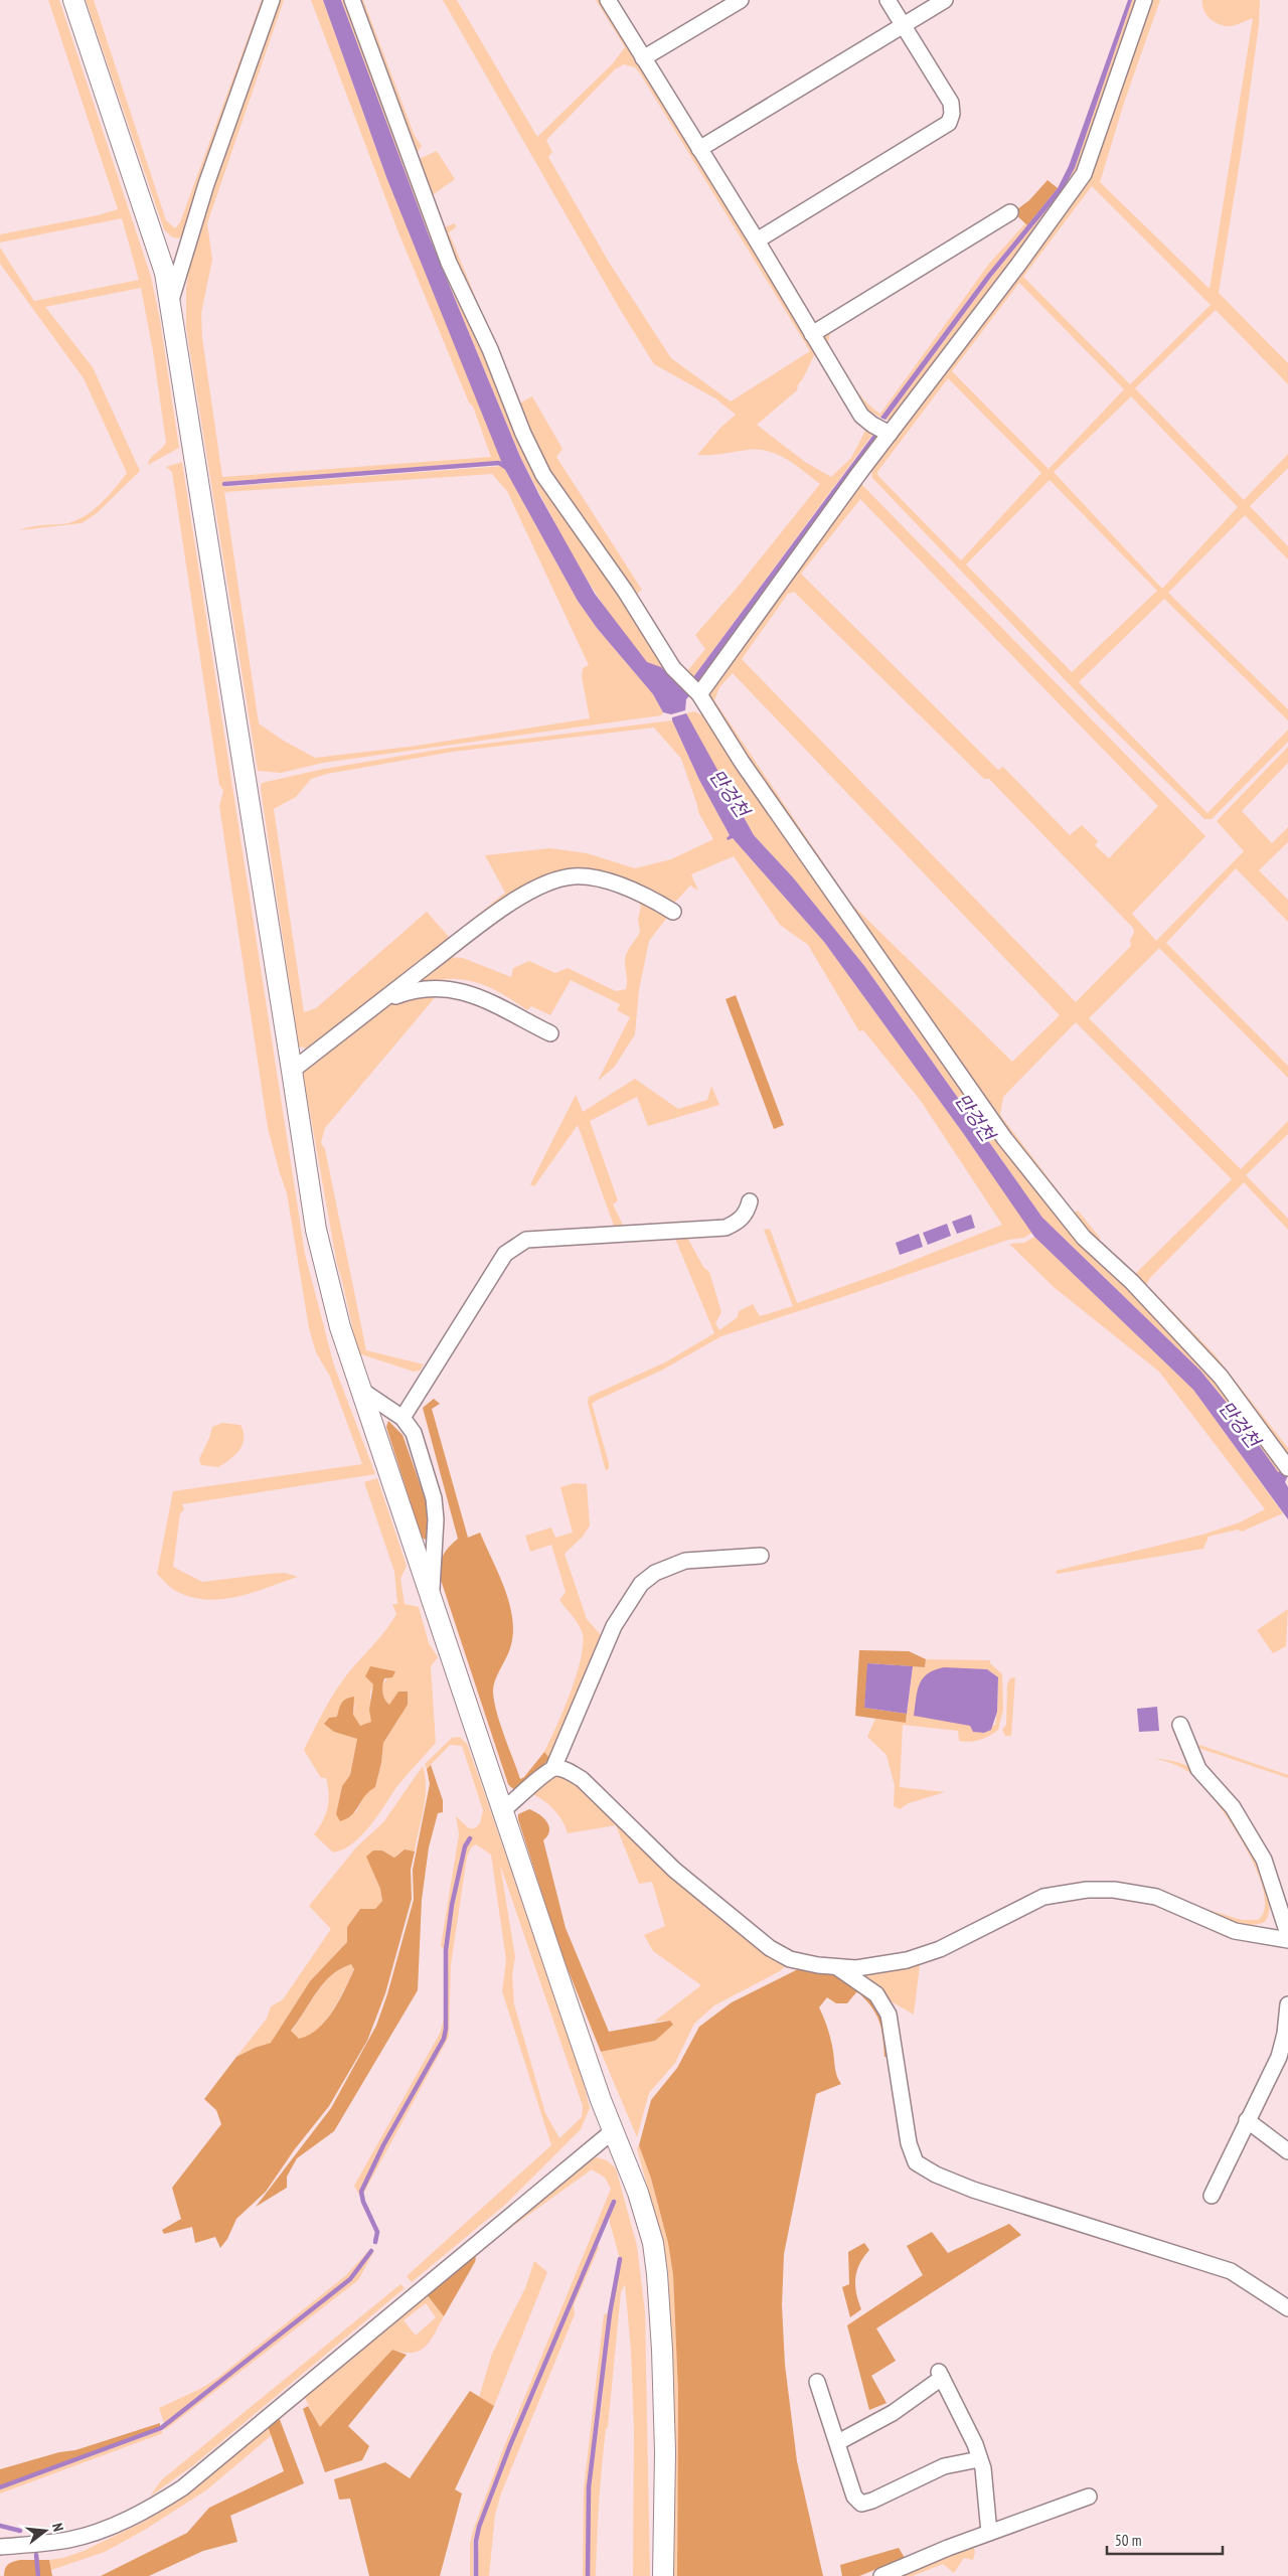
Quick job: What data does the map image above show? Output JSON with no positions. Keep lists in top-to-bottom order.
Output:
{
  "water": ["만겅천"],
  "scale_bar": "50 m",
  "north": "right"
}
